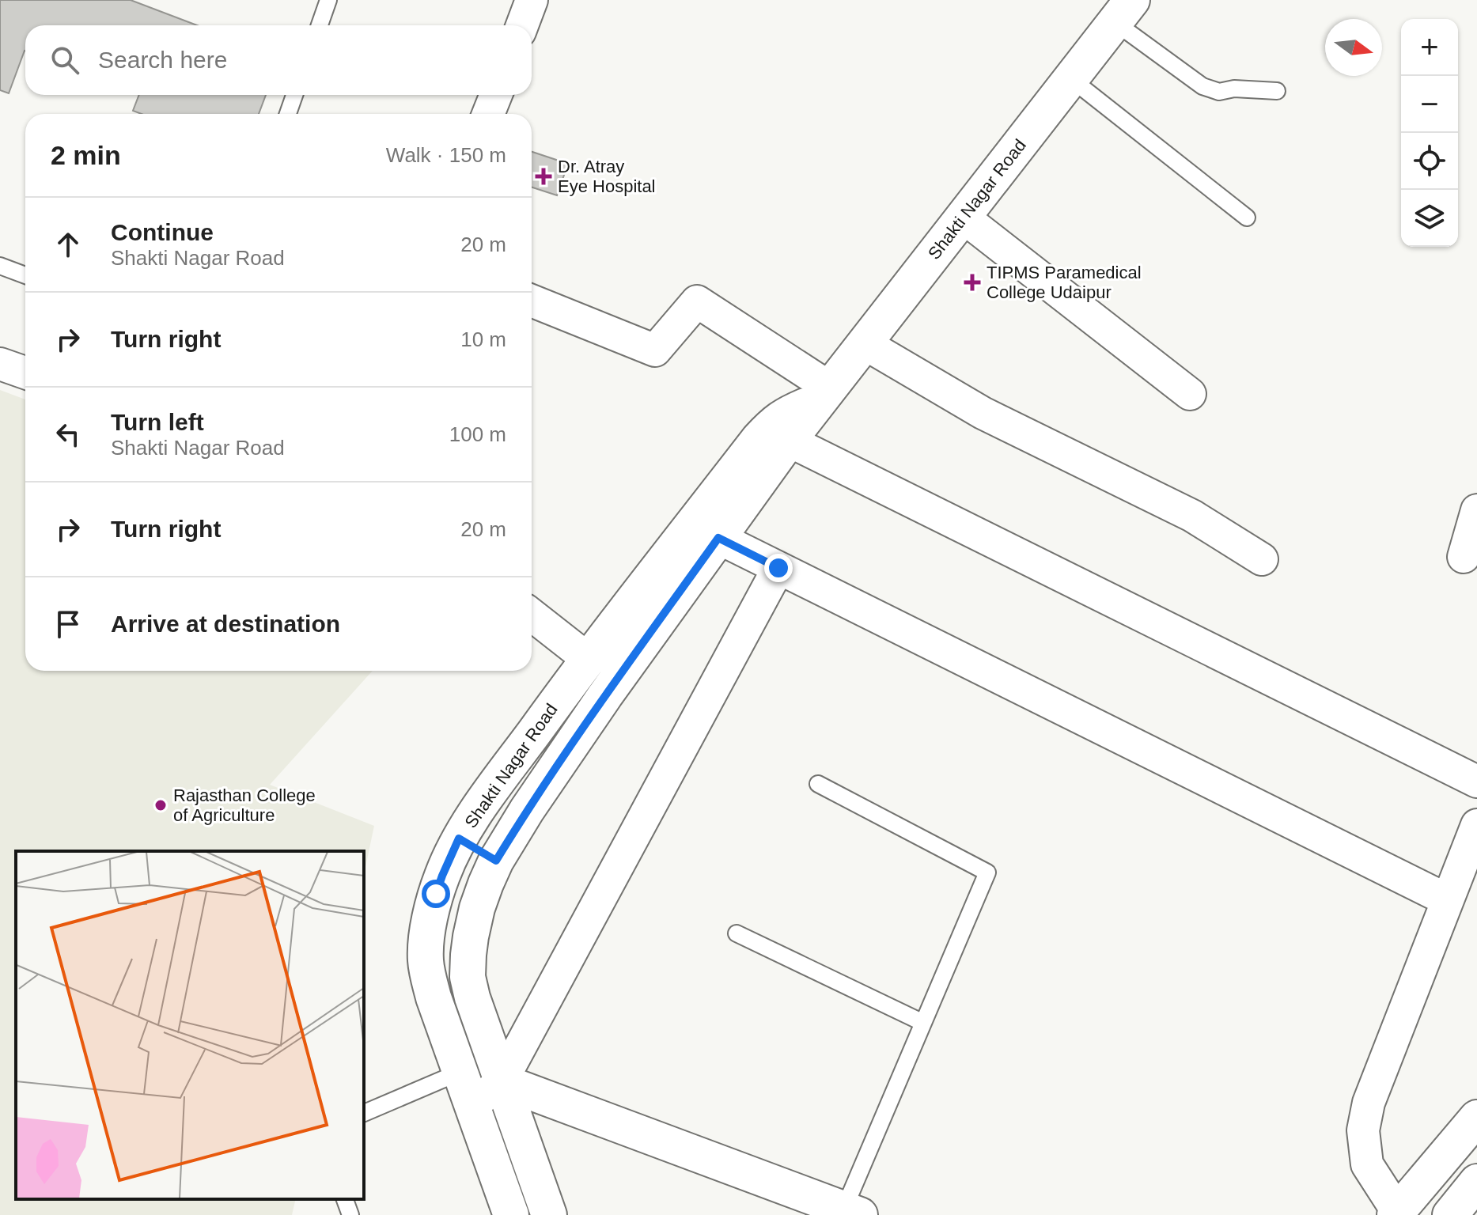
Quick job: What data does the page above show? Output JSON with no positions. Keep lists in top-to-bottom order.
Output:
{
  "streets": {
    "street": ["Shakti Nagar Road"]
  },
  "places": {
    "health": ["Dr. Atray Eye Hospital", "TIPMS Paramedical College Udaipur"],
    "other": ["Rajasthan College of Agriculture"]
  },
  "north": "right",
  "page": {
    "map_buttons": ["+", "−"],
    "search": "Search here",
    "heading": ["2 min", "Walk · 150 m"],
    "list": [
      ["Continue", "Shakti Nagar Road", "20 m"],
      ["Turn right", "10 m"],
      ["Turn left", "Shakti Nagar Road", "100 m"],
      ["Turn right", "20 m"],
      "Arrive at destination"
    ]
  }
}
